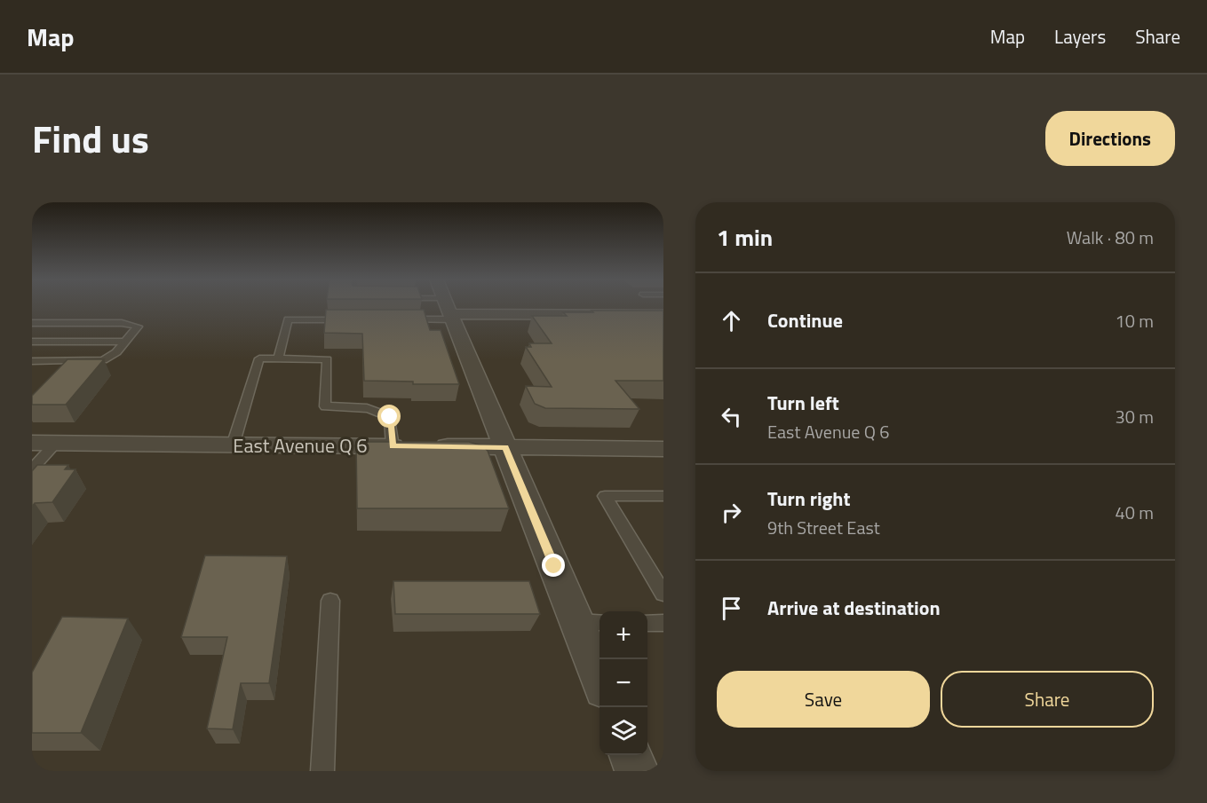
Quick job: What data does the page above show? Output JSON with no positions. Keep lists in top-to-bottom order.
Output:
{
  "streets": {
    "street": ["East Avenue Q 6"]
  },
  "page": {
    "header": "Map",
    "nav": ["Map", "Layers", "Share"],
    "title": "Find us",
    "buttons": [
      "Directions",
      ["Save", "Share"]
    ],
    "heading": ["1 min", "Walk · 80 m"],
    "list": [
      ["Continue", "10 m"],
      ["Turn left", "East Avenue Q 6", "30 m"],
      ["Turn right", "9th Street East", "40 m"],
      "Arrive at destination"
    ],
    "map_buttons": ["+", "−"]
  }
}
